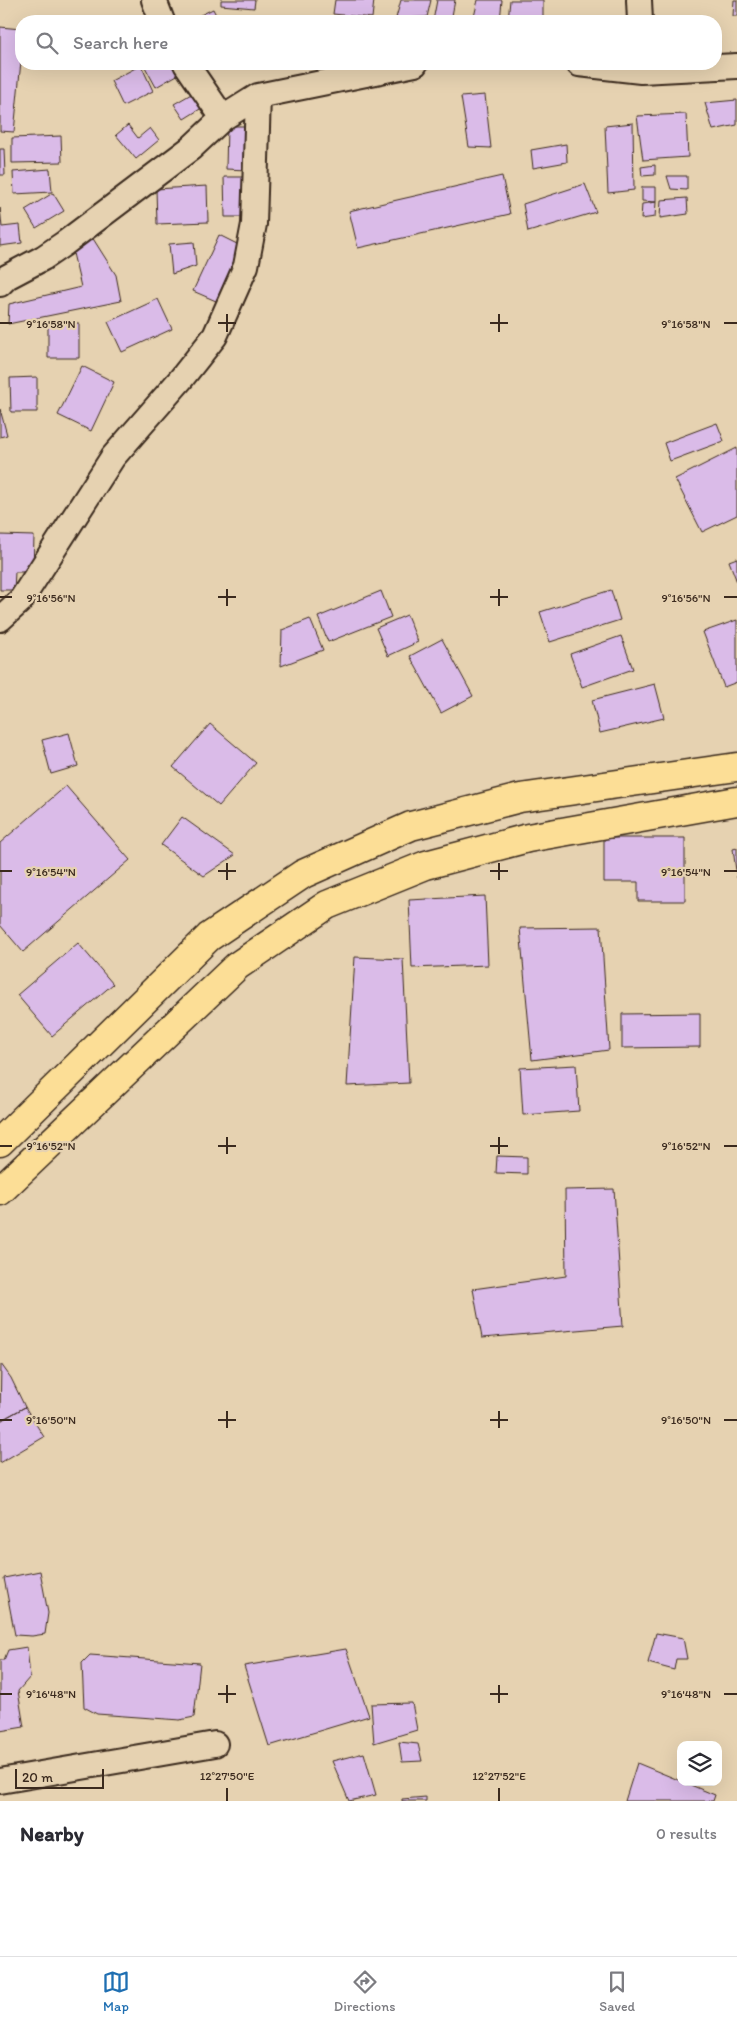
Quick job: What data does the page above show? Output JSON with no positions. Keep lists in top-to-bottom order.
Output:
{
  "scale_bar": "20 m",
  "page": {
    "search": "Search here",
    "scale": "20 m",
    "heading": ["Nearby", "0 results"],
    "nav": ["Map", "Directions", "Saved"]
  },
  "coordinates": [
    "9°16'58\"N",
    "9°16'56\"N",
    "9°16'54\"N",
    "9°16'52\"N",
    "9°16'50\"N",
    "9°16'48\"N",
    "12°27'50\"E",
    "12°27'52\"E"
  ]
}
